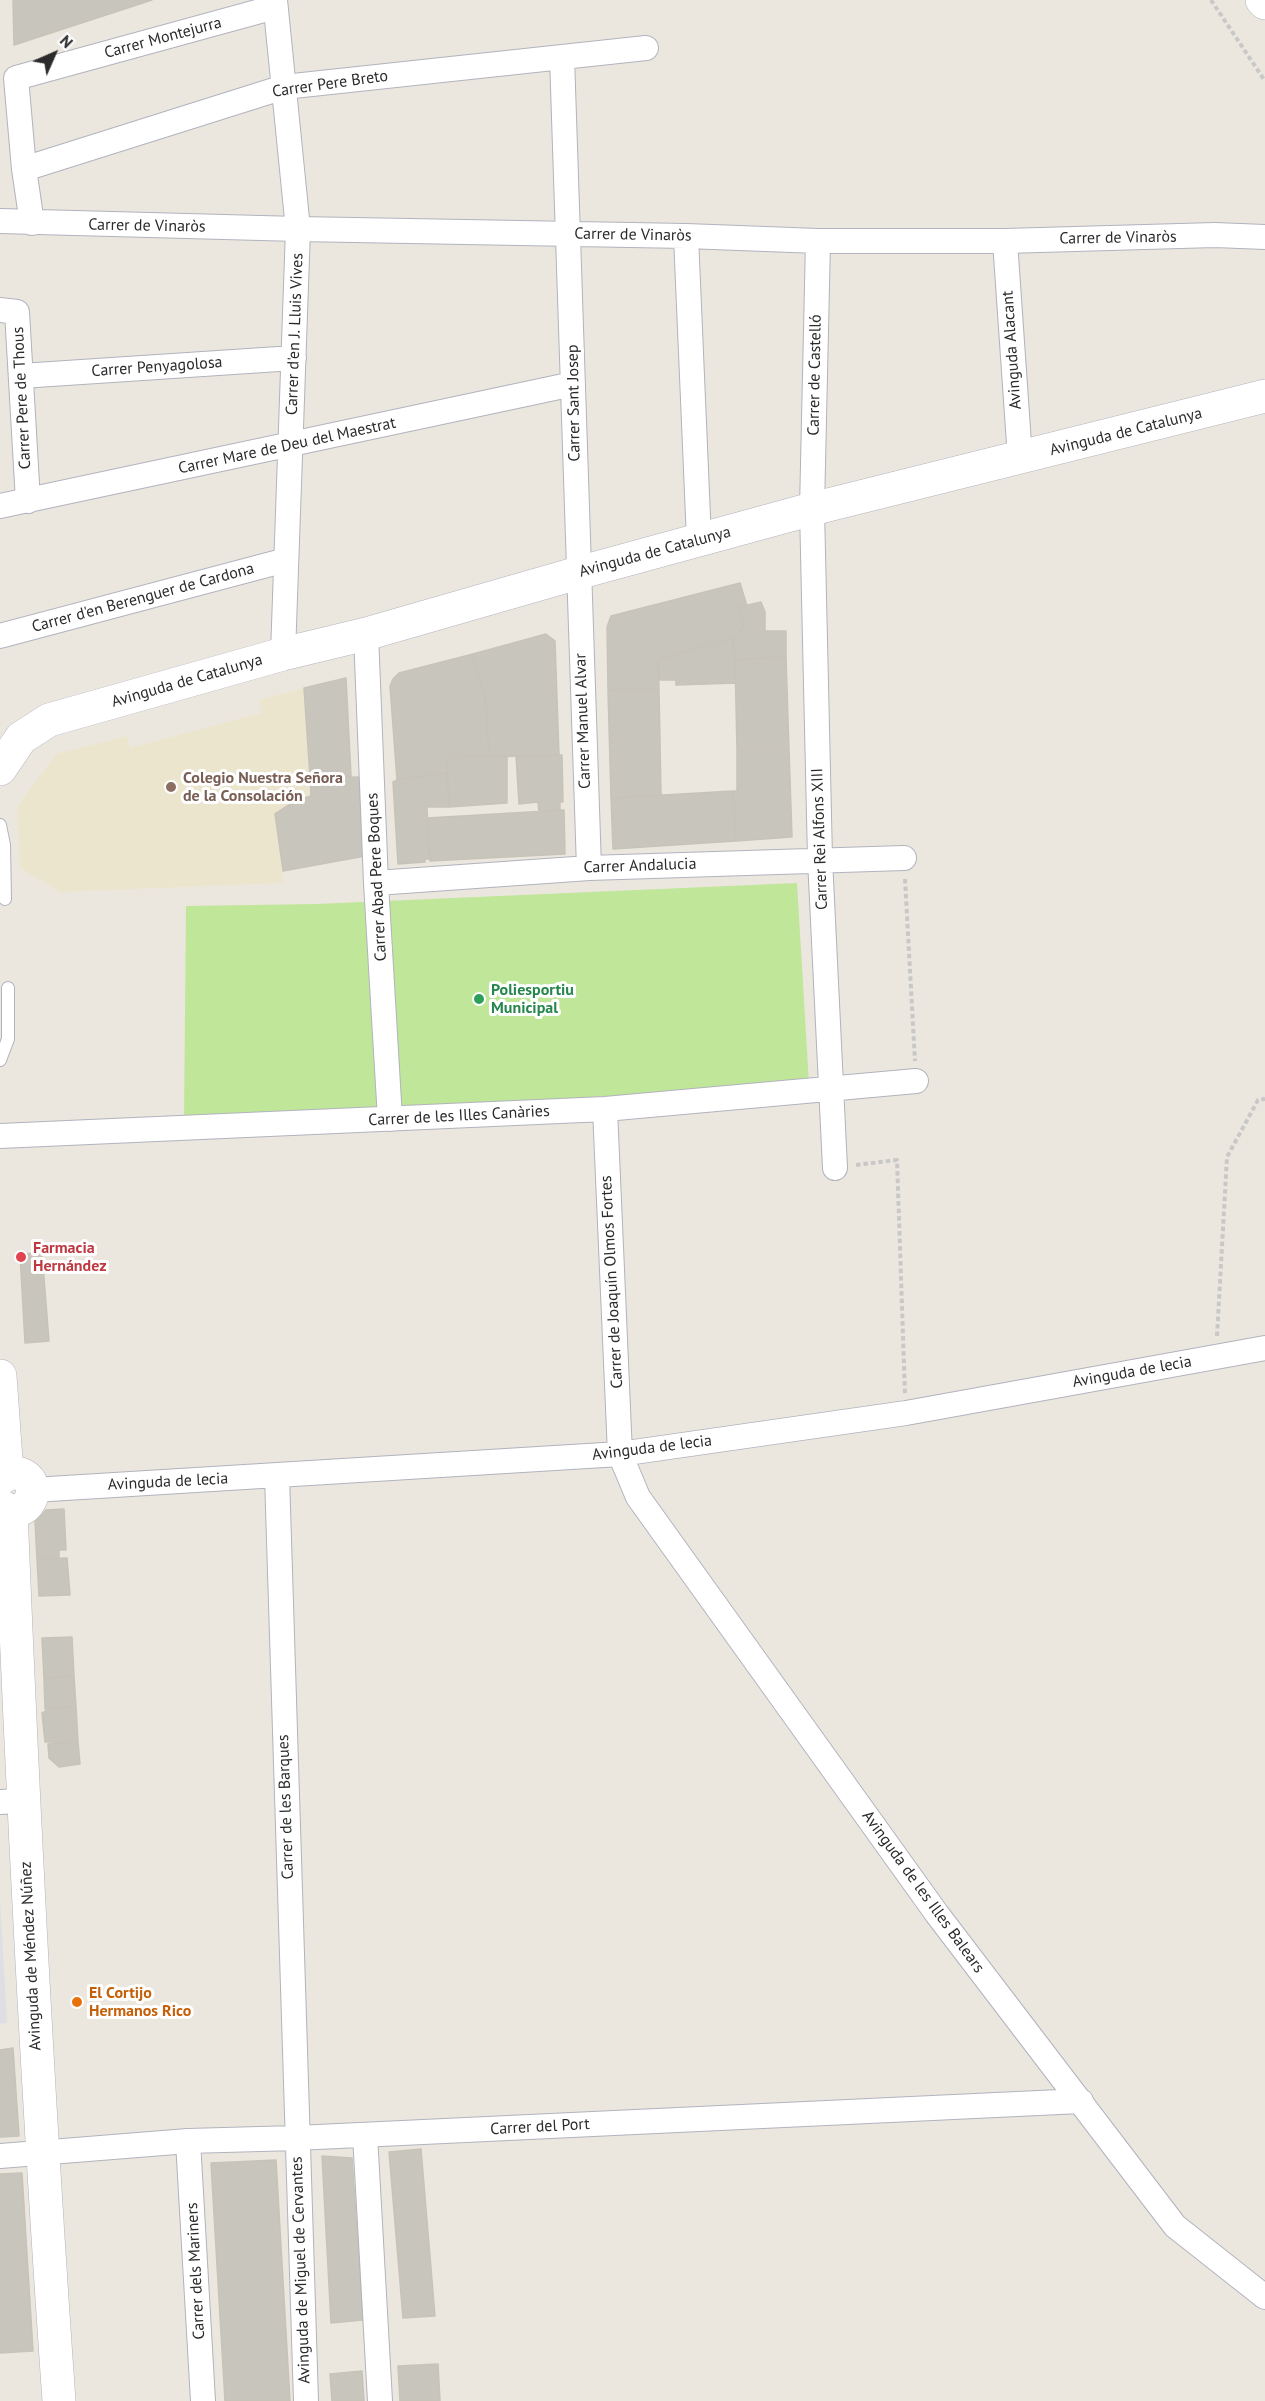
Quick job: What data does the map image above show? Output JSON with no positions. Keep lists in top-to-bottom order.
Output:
{
  "streets": {
    "street": [
      "Carrer Montejurra",
      "Carrer Pere Breto",
      "Carrer de Vinaròs",
      "Carrer d'en J. Lluis Vives",
      "Avinguda Alacant",
      "Carrer Penyagolosa",
      "Carrer de Castelló",
      "Carrer Pere de Thous",
      "Carrer Sant Josep",
      "Avinguda de Catalunya",
      "Carrer Mare de Deu del Maestrat",
      "Carrer d'en Berenguer de Cardona",
      "Carrer Manuel Alvar",
      "Carrer Rei Alfons XIII",
      "Carrer Andalucia",
      "Carrer Abad Pere Boques",
      "Carrer de les Illes Canàries",
      "Carrer de Joaquín Olmos Fortes",
      "Avinguda de lecia",
      "Carrer de les Barques",
      "Avinguda de les Illes Balears",
      "Avinguda de Méndez Núñez",
      "Carrer del Port",
      "Avinguda de Miguel de Cervantes",
      "Carrer dels Mariners"
    ]
  },
  "crossings": [
    ["Carrer Montejurra", "Carrer Pere Breto"],
    ["Carrer Montejurra", "Carrer d'en J. Lluis Vives"],
    ["Carrer Pere Breto", "Carrer d'en J. Lluis Vives"],
    ["Carrer Pere Breto", "Carrer Sant Josep"],
    ["Carrer de Vinaròs", "Carrer d'en J. Lluis Vives"],
    ["Carrer de Vinaròs", "Avinguda Alacant"],
    ["Carrer de Vinaròs", "Carrer de Castelló"],
    ["Carrer de Vinaròs", "Carrer Sant Josep"],
    ["Carrer d'en J. Lluis Vives", "Carrer Penyagolosa"],
    ["Carrer d'en J. Lluis Vives", "Avinguda de Catalunya"],
    ["Carrer d'en J. Lluis Vives", "Carrer Mare de Deu del Maestrat"],
    ["Carrer d'en J. Lluis Vives", "Carrer d'en Berenguer de Cardona"],
    ["Avinguda Alacant", "Avinguda de Catalunya"],
    ["Carrer Penyagolosa", "Carrer Pere de Thous"],
    ["Carrer de Castelló", "Avinguda de Catalunya"],
    ["Carrer de Castelló", "Carrer Rei Alfons XIII"],
    ["Carrer Pere de Thous", "Carrer Mare de Deu del Maestrat"],
    ["Carrer Sant Josep", "Avinguda de Catalunya"],
    ["Carrer Sant Josep", "Carrer Mare de Deu del Maestrat"],
    ["Carrer Sant Josep", "Carrer Manuel Alvar"],
    ["Avinguda de Catalunya", "Carrer Manuel Alvar"],
    ["Avinguda de Catalunya", "Carrer Rei Alfons XIII"],
    ["Avinguda de Catalunya", "Carrer Abad Pere Boques"],
    ["Carrer Manuel Alvar", "Carrer Andalucia"],
    ["Carrer Rei Alfons XIII", "Carrer Andalucia"],
    ["Carrer Rei Alfons XIII", "Carrer de les Illes Canàries"],
    ["Carrer Andalucia", "Carrer Abad Pere Boques"],
    ["Carrer Abad Pere Boques", "Carrer de les Illes Canàries"],
    ["Carrer de les Illes Canàries", "Carrer de Joaquín Olmos Fortes"],
    ["Carrer de Joaquín Olmos Fortes", "Avinguda de lecia"],
    ["Carrer de Joaquín Olmos Fortes", "Avinguda de les Illes Balears"],
    ["Avinguda de lecia", "Carrer de les Barques"],
    ["Avinguda de lecia", "Avinguda de les Illes Balears"],
    ["Avinguda de lecia", "Avinguda de Méndez Núñez"],
    ["Carrer de les Barques", "Carrer del Port"],
    ["Carrer de les Barques", "Avinguda de Miguel de Cervantes"],
    ["Avinguda de les Illes Balears", "Carrer del Port"],
    ["Avinguda de Méndez Núñez", "Carrer del Port"],
    ["Carrer del Port", "Avinguda de Miguel de Cervantes"],
    ["Carrer del Port", "Carrer dels Mariners"]
  ],
  "places": [
    "Colegio Nuestra Señora de la Consolación",
    "Poliesportiu Municipal",
    "Farmacia Hernández",
    "El Cortijo Hermanos Rico"
  ],
  "north": "top right"
}
